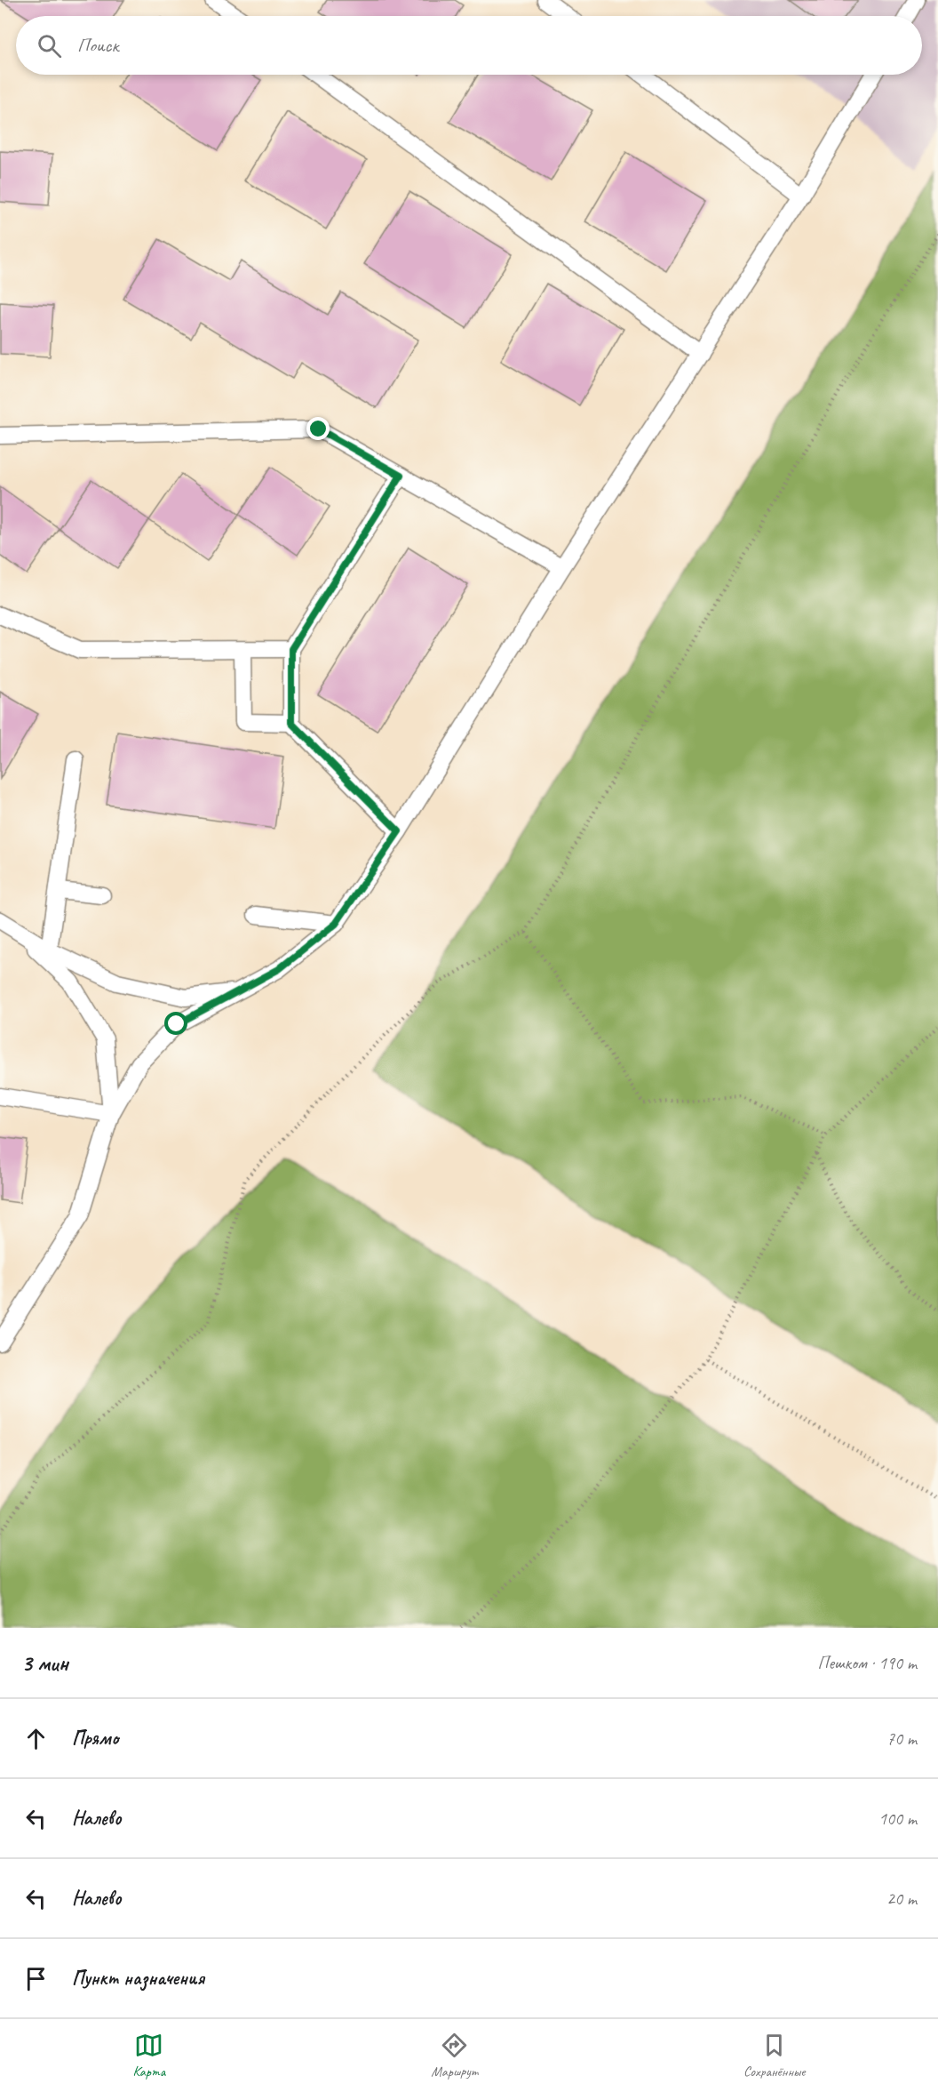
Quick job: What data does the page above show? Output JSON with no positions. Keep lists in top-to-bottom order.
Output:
{
  "page": {
    "search": "Поиск",
    "heading": ["3 мин", "Пешком · 190 m"],
    "list": [
      ["Прямо", "70 m"],
      ["Налево", "100 m"],
      ["Налево", "20 m"],
      "Пункт назначения"
    ],
    "nav": ["Карта", "Маршрут", "Сохранённые"]
  }
}
